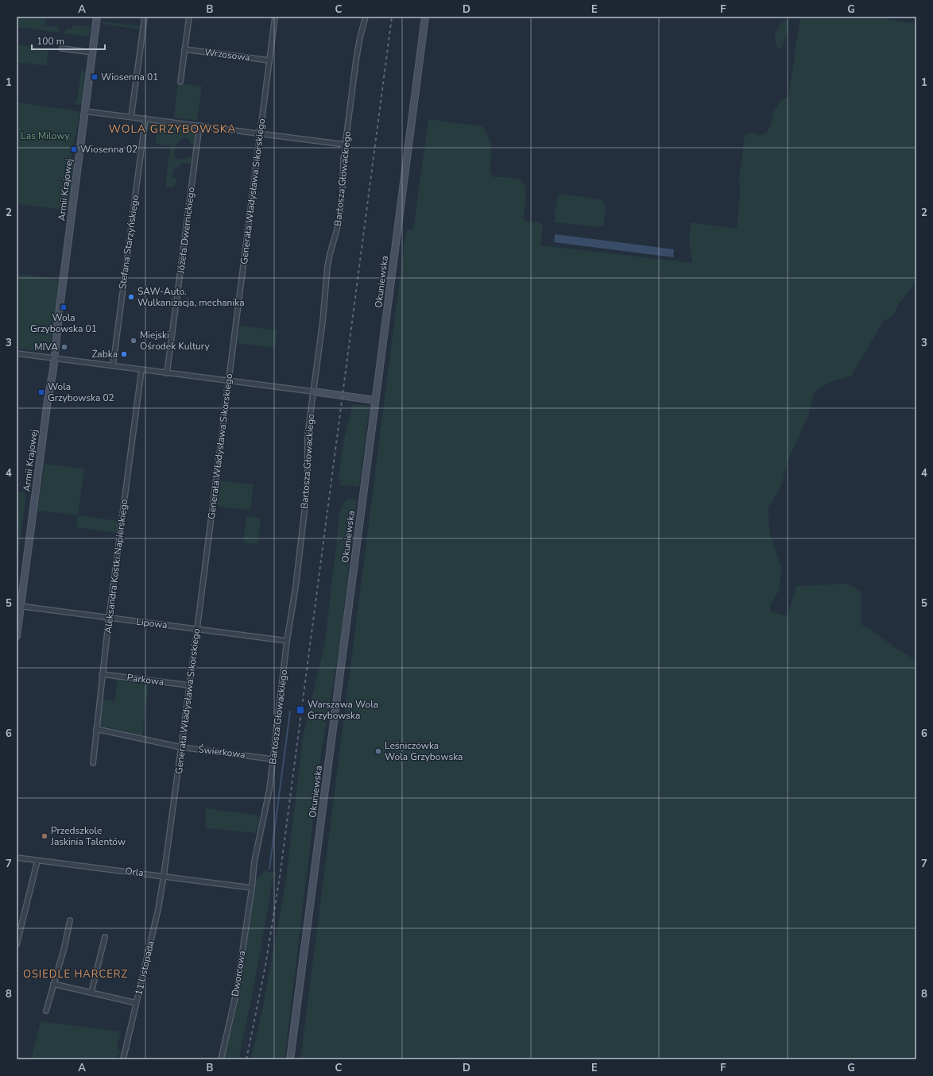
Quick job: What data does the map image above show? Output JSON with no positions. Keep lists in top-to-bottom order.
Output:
{
  "streets": {
    "main road": ["Armii Krajowej", "Okuniewska"],
    "street": [
      "Wrzosowa",
      "Bartosza Głowackiego",
      "Generała Władysława Sikorskiego",
      "Józefa Dwernickiego",
      "Stefana Starzyńskiego",
      "Aleksandra Kostki Napierskiego",
      "Lipowa",
      "Parkowa",
      "Świerkowa",
      "Orla",
      "11 Listopada",
      "Dworcowa"
    ]
  },
  "crossings": [
    ["Wrzosowa", "Generała Władysława Sikorskiego"],
    ["Bartosza Głowackiego", "Lipowa"],
    ["Bartosza Głowackiego", "Świerkowa"],
    ["Bartosza Głowackiego", "Orla"],
    ["Bartosza Głowackiego", "Dworcowa"],
    ["Armii Krajowej", "Lipowa"],
    ["Generała Władysława Sikorskiego", "Lipowa"],
    ["Generała Władysława Sikorskiego", "Parkowa"],
    ["Generała Władysława Sikorskiego", "Świerkowa"],
    ["Generała Władysława Sikorskiego", "Orla"],
    ["Generała Władysława Sikorskiego", "11 Listopada"],
    ["Aleksandra Kostki Napierskiego", "Lipowa"],
    ["Aleksandra Kostki Napierskiego", "Parkowa"],
    ["Aleksandra Kostki Napierskiego", "Świerkowa"],
    ["Orla", "11 Listopada"],
    ["Orla", "Dworcowa"]
  ],
  "districts": ["WOLA GRZYBOWSKA", "OSIEDLE HARCERZ"],
  "parks": ["Las Milowy"],
  "places": {
    "transit": [
      "Wiosenna 01",
      "Wiosenna 02",
      "Wola Grzybowska 01",
      "Wola Grzybowska 02",
      "Warszawa Wola Grzybowska"
    ],
    "other": [
      "SAW-Auto. Wulkanizacja, mechanika",
      "Miejski Ośrodek Kultury",
      "MIVA",
      "Żabka",
      "Leśniczówka Wola Grzybowska",
      "Przedszkole Jaskinia Talentów"
    ]
  },
  "scale_bar": "100 m",
  "grid": {
    "columns": [
      "A",
      "B",
      "C",
      "D",
      "E",
      "F",
      "G"
    ],
    "rows": [
      "1",
      "2",
      "3",
      "4",
      "5",
      "6",
      "7",
      "8"
    ]
  }
}
